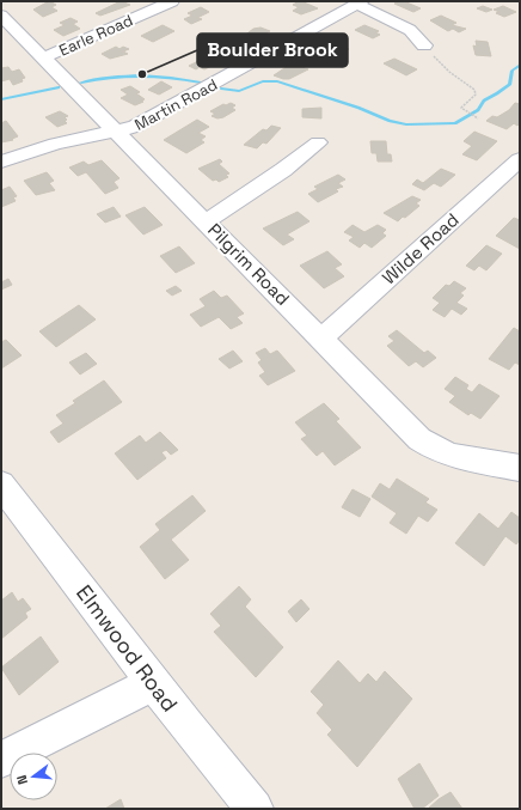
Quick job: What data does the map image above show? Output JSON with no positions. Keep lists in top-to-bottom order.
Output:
{
  "streets": {
    "street": [
      "Earle Road",
      "Martin Road",
      "Wilde Road",
      "Pilgrim Road",
      "Elmwood Road"
    ]
  },
  "crossings": [
    ["Earle Road", "Pilgrim Road"],
    ["Martin Road", "Pilgrim Road"],
    ["Wilde Road", "Pilgrim Road"]
  ],
  "places": ["Boulder Brook"],
  "north": "left"
}
